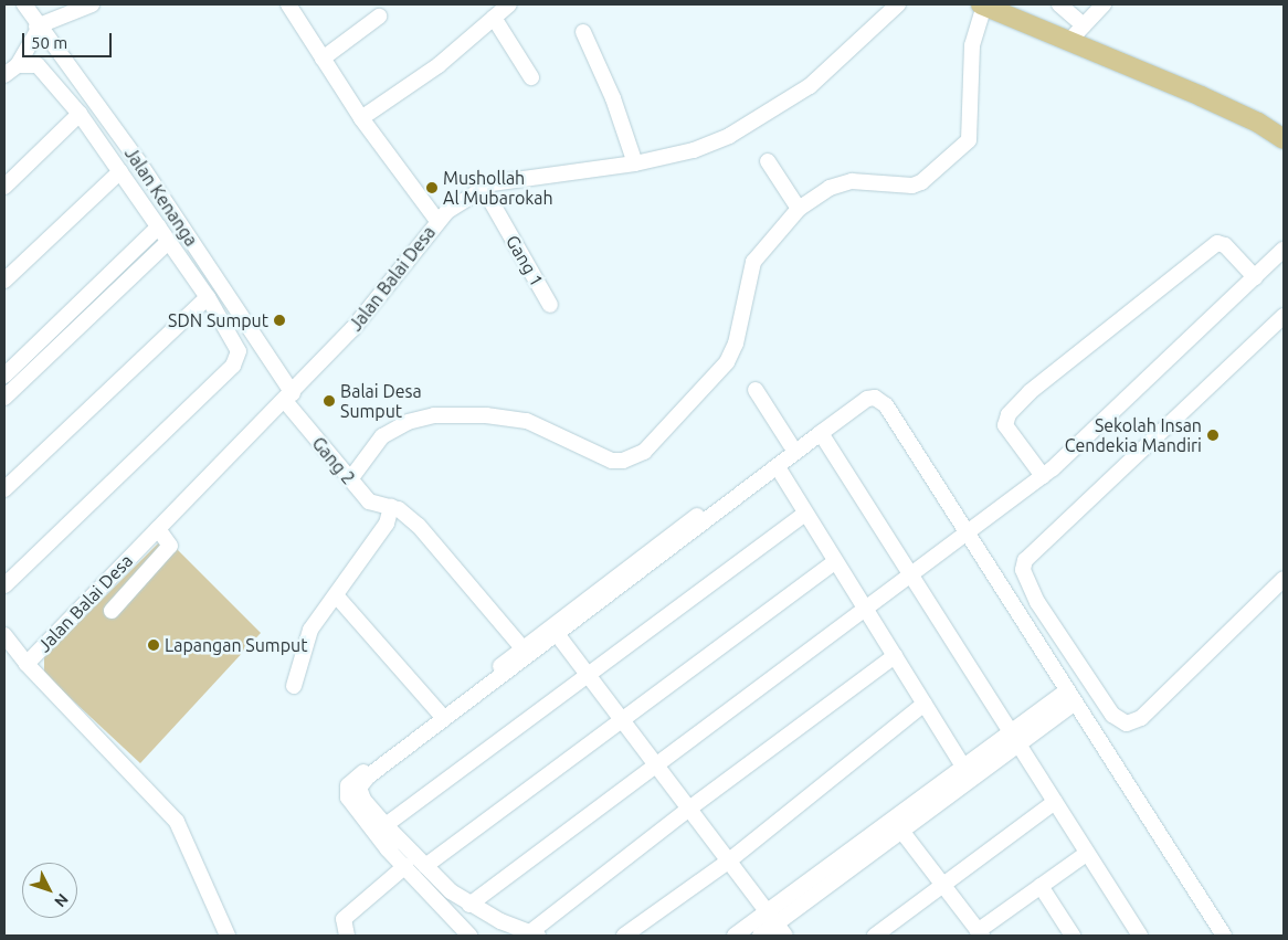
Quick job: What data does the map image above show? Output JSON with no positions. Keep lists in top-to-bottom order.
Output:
{
  "streets": {
    "street": [
      "Jalan Kenanga",
      "Gang 1",
      "Jalan Balai Desa",
      "Gang 2"
    ]
  },
  "crossings": [
    ["Jalan Kenanga", "Jalan Balai Desa"],
    ["Jalan Kenanga", "Gang 2"],
    ["Gang 1", "Jalan Balai Desa"],
    ["Jalan Balai Desa", "Gang 2"]
  ],
  "places": [
    "Mushollah Al Mubarokah",
    "SDN Sumput",
    "Balai Desa Sumput",
    "Sekolah Insan Cendekia Mandiri",
    "Lapangan Sumput"
  ],
  "scale_bar": "50 m",
  "north": "bottom right"
}
